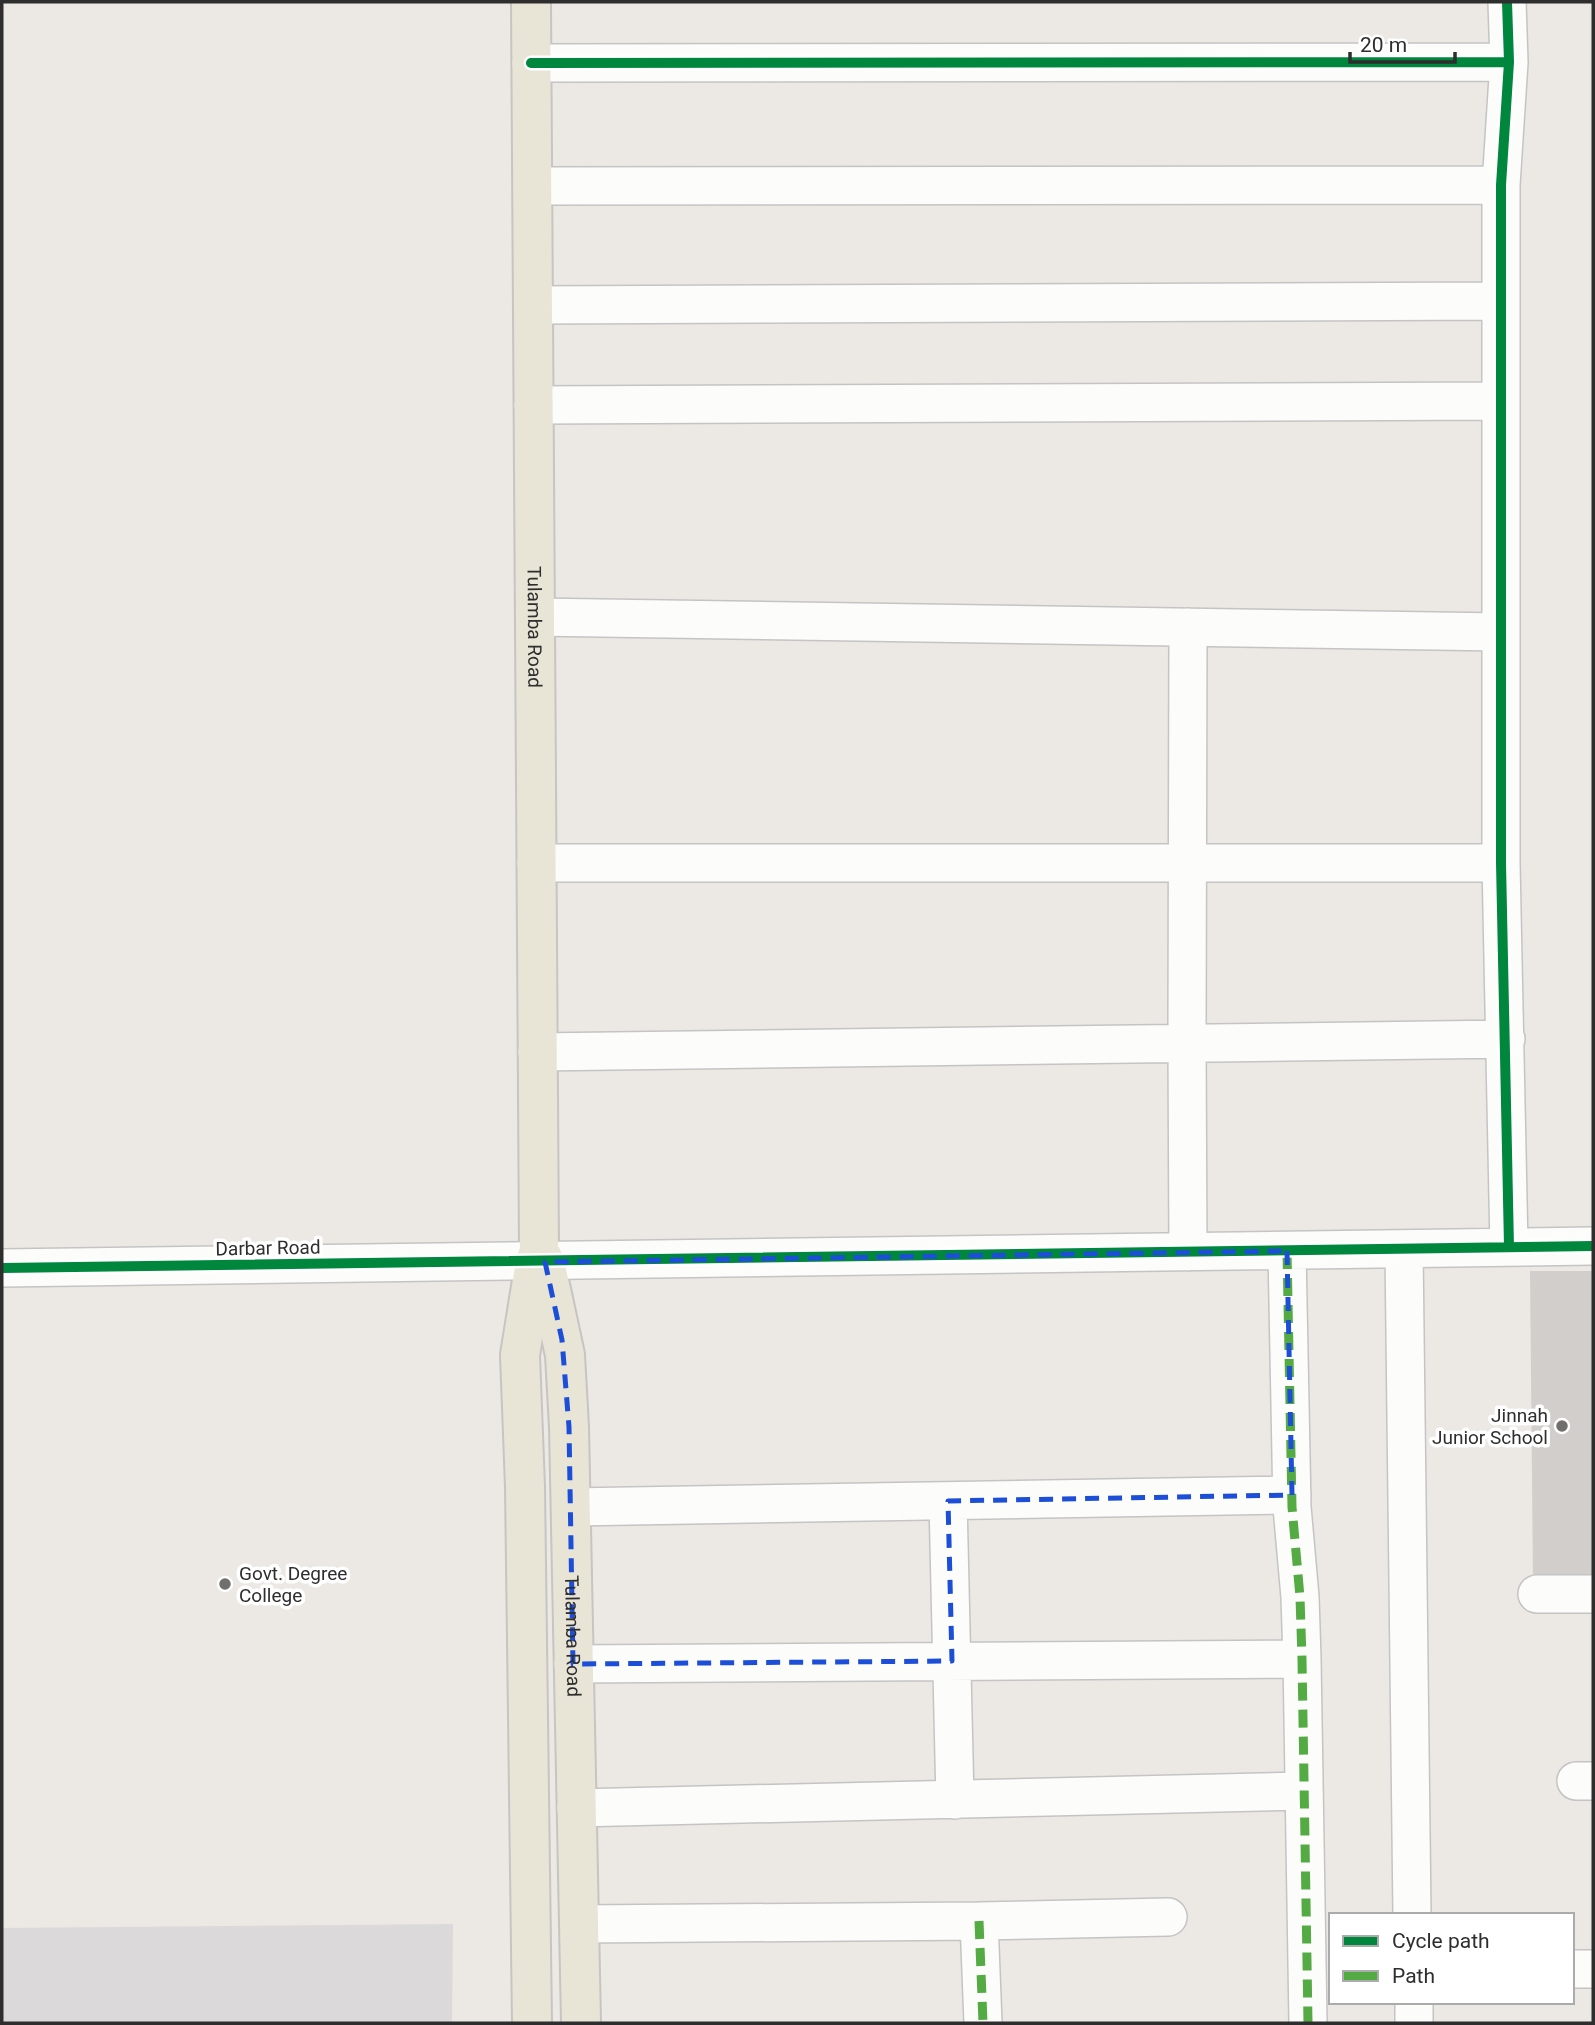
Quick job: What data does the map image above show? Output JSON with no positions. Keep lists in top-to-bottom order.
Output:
{
  "streets": {
    "main road": ["Tulamba Road"],
    "street": ["Darbar Road"]
  },
  "crossings": [
    ["Tulamba Road", "Darbar Road"]
  ],
  "places": ["Jinnah Junior School", "Govt. Degree College"],
  "legend": ["Cycle path", "Path"],
  "scale_bar": "20 m"
}
